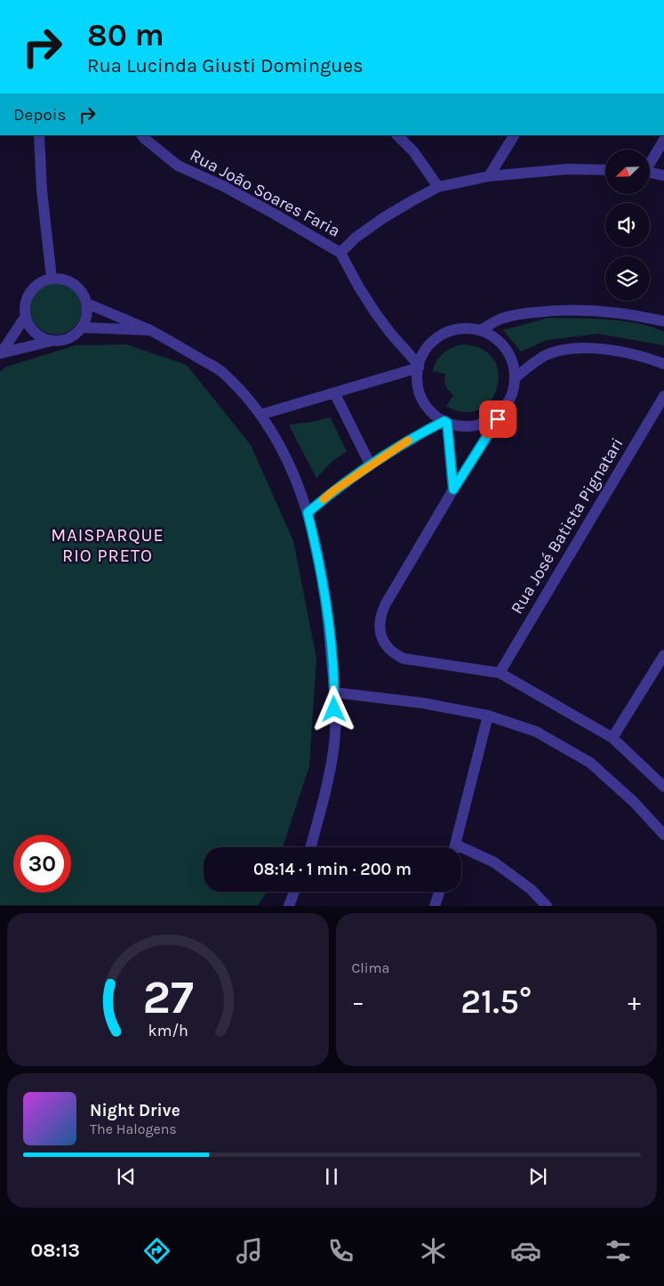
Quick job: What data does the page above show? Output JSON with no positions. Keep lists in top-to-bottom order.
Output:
{
  "streets": {
    "street": ["Rua João Soares Faria", "Rua José Batista Pignatari"]
  },
  "districts": ["MAISPARQUE RIO PRETO"],
  "north": "bottom left",
  "page": {
    "turn": ["80 m", "Rua Lucinda Giusti Domingues"],
    "then": "Depois",
    "limit": "30",
    "trip": "08:14 · 1 min · 200 m",
    "tile": "Clima",
    "heat": ["−", "21.5°", "+"],
    "song": ["Night Drive", "The Halogens"],
    "tabs": "08:13",
    "gauge": ["27", "km/h"]
  }
}
